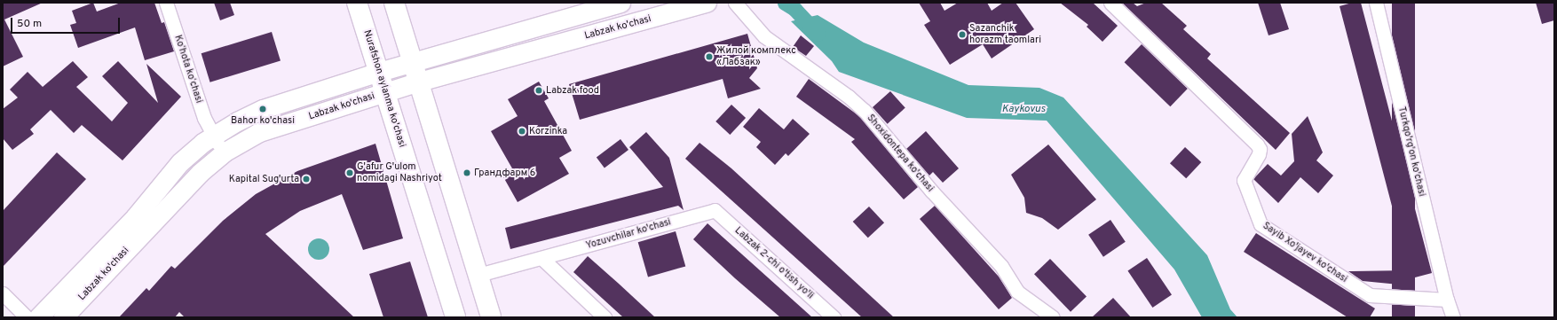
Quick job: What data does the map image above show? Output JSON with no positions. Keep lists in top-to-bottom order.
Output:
{
  "streets": {
    "main road": ["Labzak ko'chasi", "Nurafshon aylanma ko'chasi"],
    "street": [
      "Koʻhota koʻchasi",
      "Turkqo'rg'on ko'chasi",
      "Shoxidontepa ko'chasi",
      "Yozuvchilar ko'chasi",
      "Sayib Xo'jayev ko'chasi",
      "Labzak 2-chi o'tish yo'li"
    ]
  },
  "crossings": [
    ["Labzak ko'chasi", "Koʻhota koʻchasi"],
    ["Labzak ko'chasi", "Nurafshon aylanma ko'chasi"],
    ["Turkqo'rg'on ko'chasi", "Sayib Xo'jayev ko'chasi"],
    ["Yozuvchilar ko'chasi", "Labzak 2-chi o'tish yo'li"]
  ],
  "water": ["Kaykovus"],
  "places": [
    "Sazanchik horazm taomlari",
    "Жилой комплекс «Лабзак»",
    "Labzak food",
    "Bahor ko'chasi",
    "Korzinka",
    "G'afur G'ulom nomidagi Nashriyot",
    "Грандфарм 6",
    "Kapital Sug'urta"
  ],
  "scale_bar": "50 m"
}
